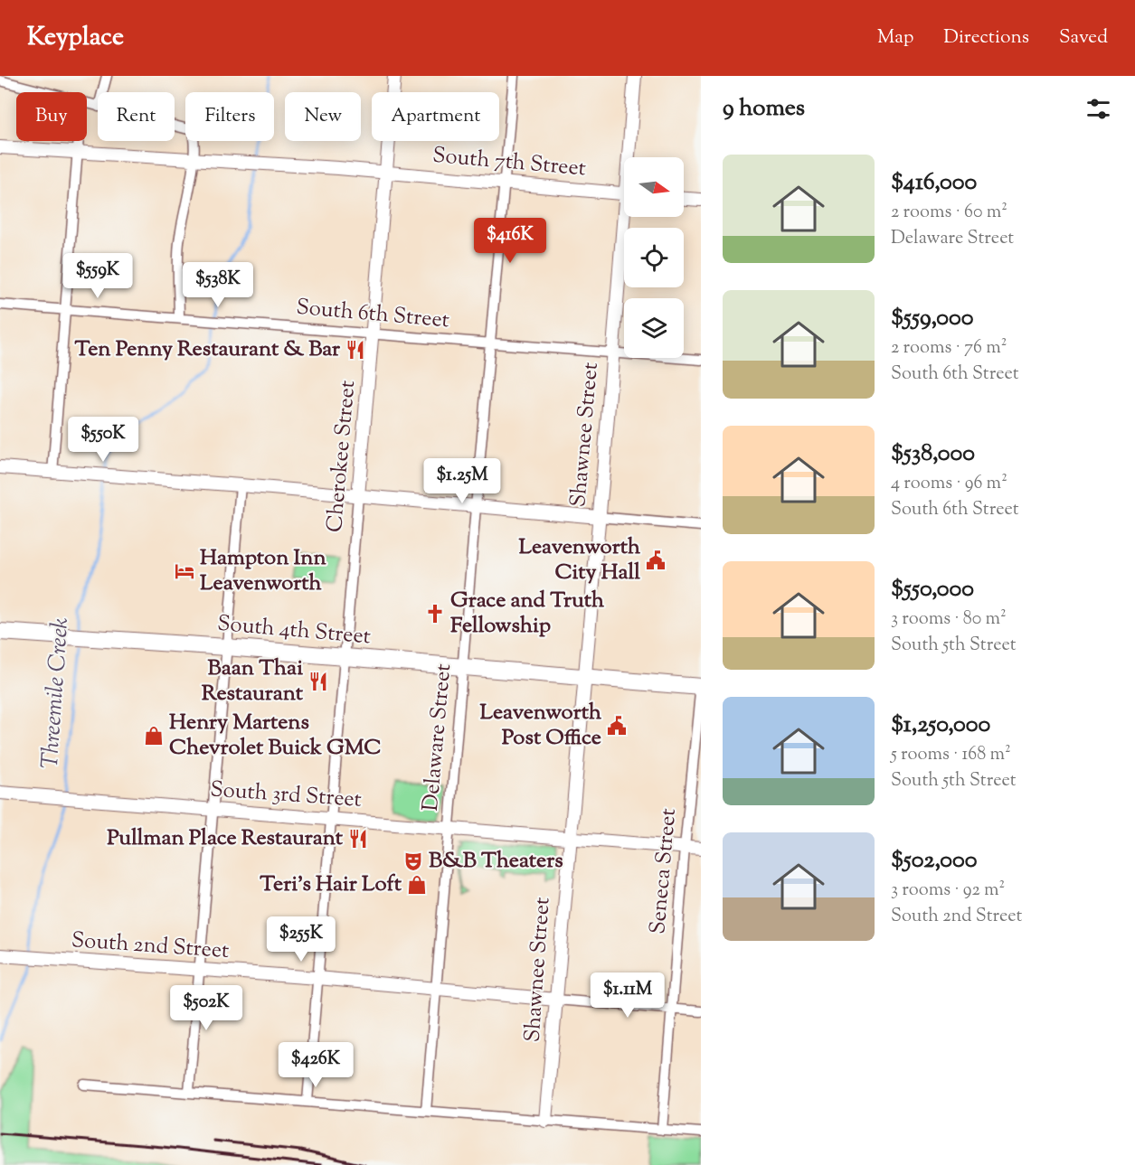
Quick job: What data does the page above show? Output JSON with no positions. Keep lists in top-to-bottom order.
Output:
{
  "streets": {
    "highway": ["South 4th Street"],
    "street": [
      "South 7th Street",
      "South 6th Street",
      "Shawnee Street",
      "Cherokee Street",
      "Delaware Street",
      "South 3rd Street",
      "Seneca Street",
      "South 2nd Street"
    ]
  },
  "crossings": [
    ["South 7th Street", "Cherokee Street"],
    ["South 7th Street", "Delaware Street"],
    ["South 6th Street", "Shawnee Street"],
    ["South 6th Street", "Cherokee Street"],
    ["South 6th Street", "Delaware Street"],
    ["Shawnee Street", "South 4th Street"],
    ["Shawnee Street", "South 3rd Street"],
    ["Shawnee Street", "South 2nd Street"],
    ["Cherokee Street", "South 4th Street"],
    ["Cherokee Street", "South 3rd Street"],
    ["Cherokee Street", "South 2nd Street"],
    ["South 4th Street", "Delaware Street"],
    ["South 4th Street", "Seneca Street"],
    ["Delaware Street", "South 3rd Street"],
    ["Delaware Street", "South 2nd Street"],
    ["South 3rd Street", "Seneca Street"]
  ],
  "water": ["Threemile Creek"],
  "places": {
    "restaurant": ["Ten Penny Restaurant & Bar", "Baan Thai Restaurant", "Pullman Place Restaurant"],
    "public building": ["Leavenworth City Hall", "Leavenworth Post Office"],
    "hotel": ["Hampton Inn Leavenworth"],
    "church": ["Grace and Truth Fellowship"],
    "shop": ["Henry Martens Chevrolet Buick GMC", "Teri's Hair Loft"],
    "theatre": ["B&B Theaters"]
  },
  "north": "right",
  "page": {
    "header": "Keyplace",
    "nav": ["Map", "Directions", "Saved"],
    "heading": "9 homes",
    "chip": [
      "Buy",
      "Rent",
      "Filters",
      "New",
      "Apartment"
    ],
    "list": [
      {
        "name": "$416,000",
        "note": "2 rooms · 60 m² · Delaware Street"
      },
      {
        "name": "$559,000",
        "note": "2 rooms · 76 m² · South 6th Street"
      },
      {
        "name": "$538,000",
        "note": "4 rooms · 96 m² · South 6th Street"
      },
      {
        "name": "$550,000",
        "note": "3 rooms · 80 m² · South 5th Street"
      },
      {
        "name": "$1,250,000",
        "note": "5 rooms · 168 m² · South 5th Street"
      },
      {
        "name": "$502,000",
        "note": "3 rooms · 92 m² · South 2nd Street"
      }
    ],
    "price": [
      "$416K",
      "$559K",
      "$538K",
      "$550K",
      "$1.25M",
      "$255K",
      "$1.11M",
      "$502K",
      "$426K"
    ]
  }
}
